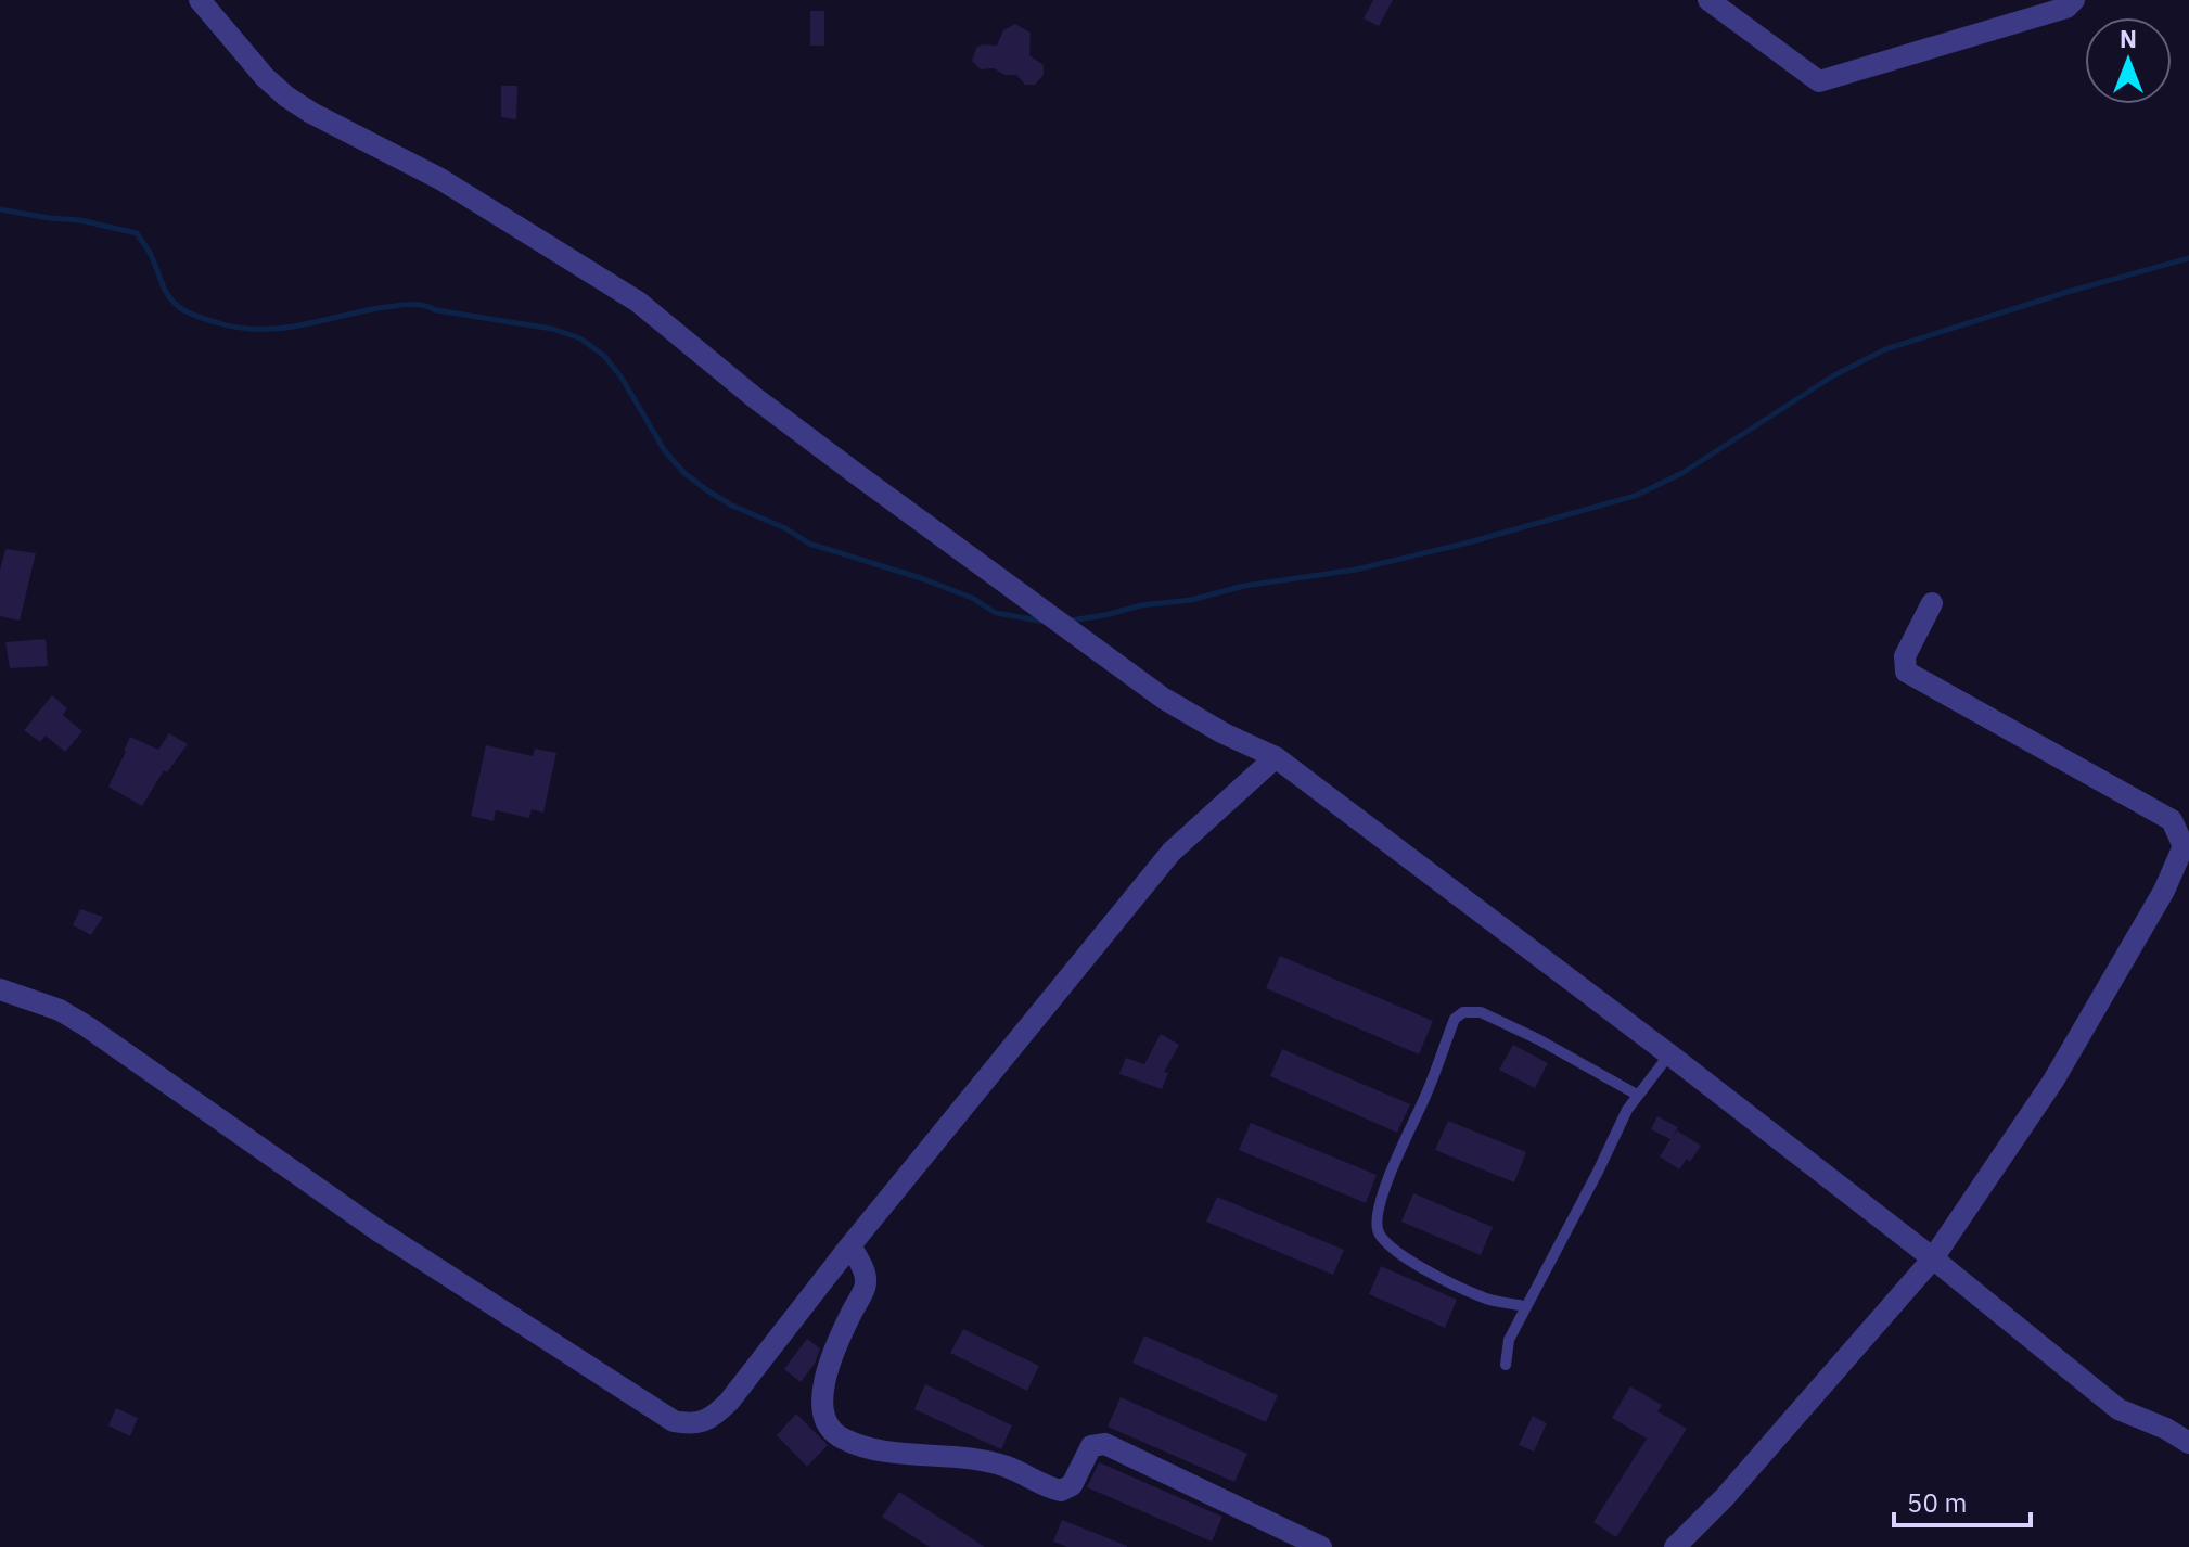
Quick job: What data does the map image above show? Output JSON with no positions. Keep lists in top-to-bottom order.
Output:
{
  "scale_bar": "50 m",
  "north": "top"
}
